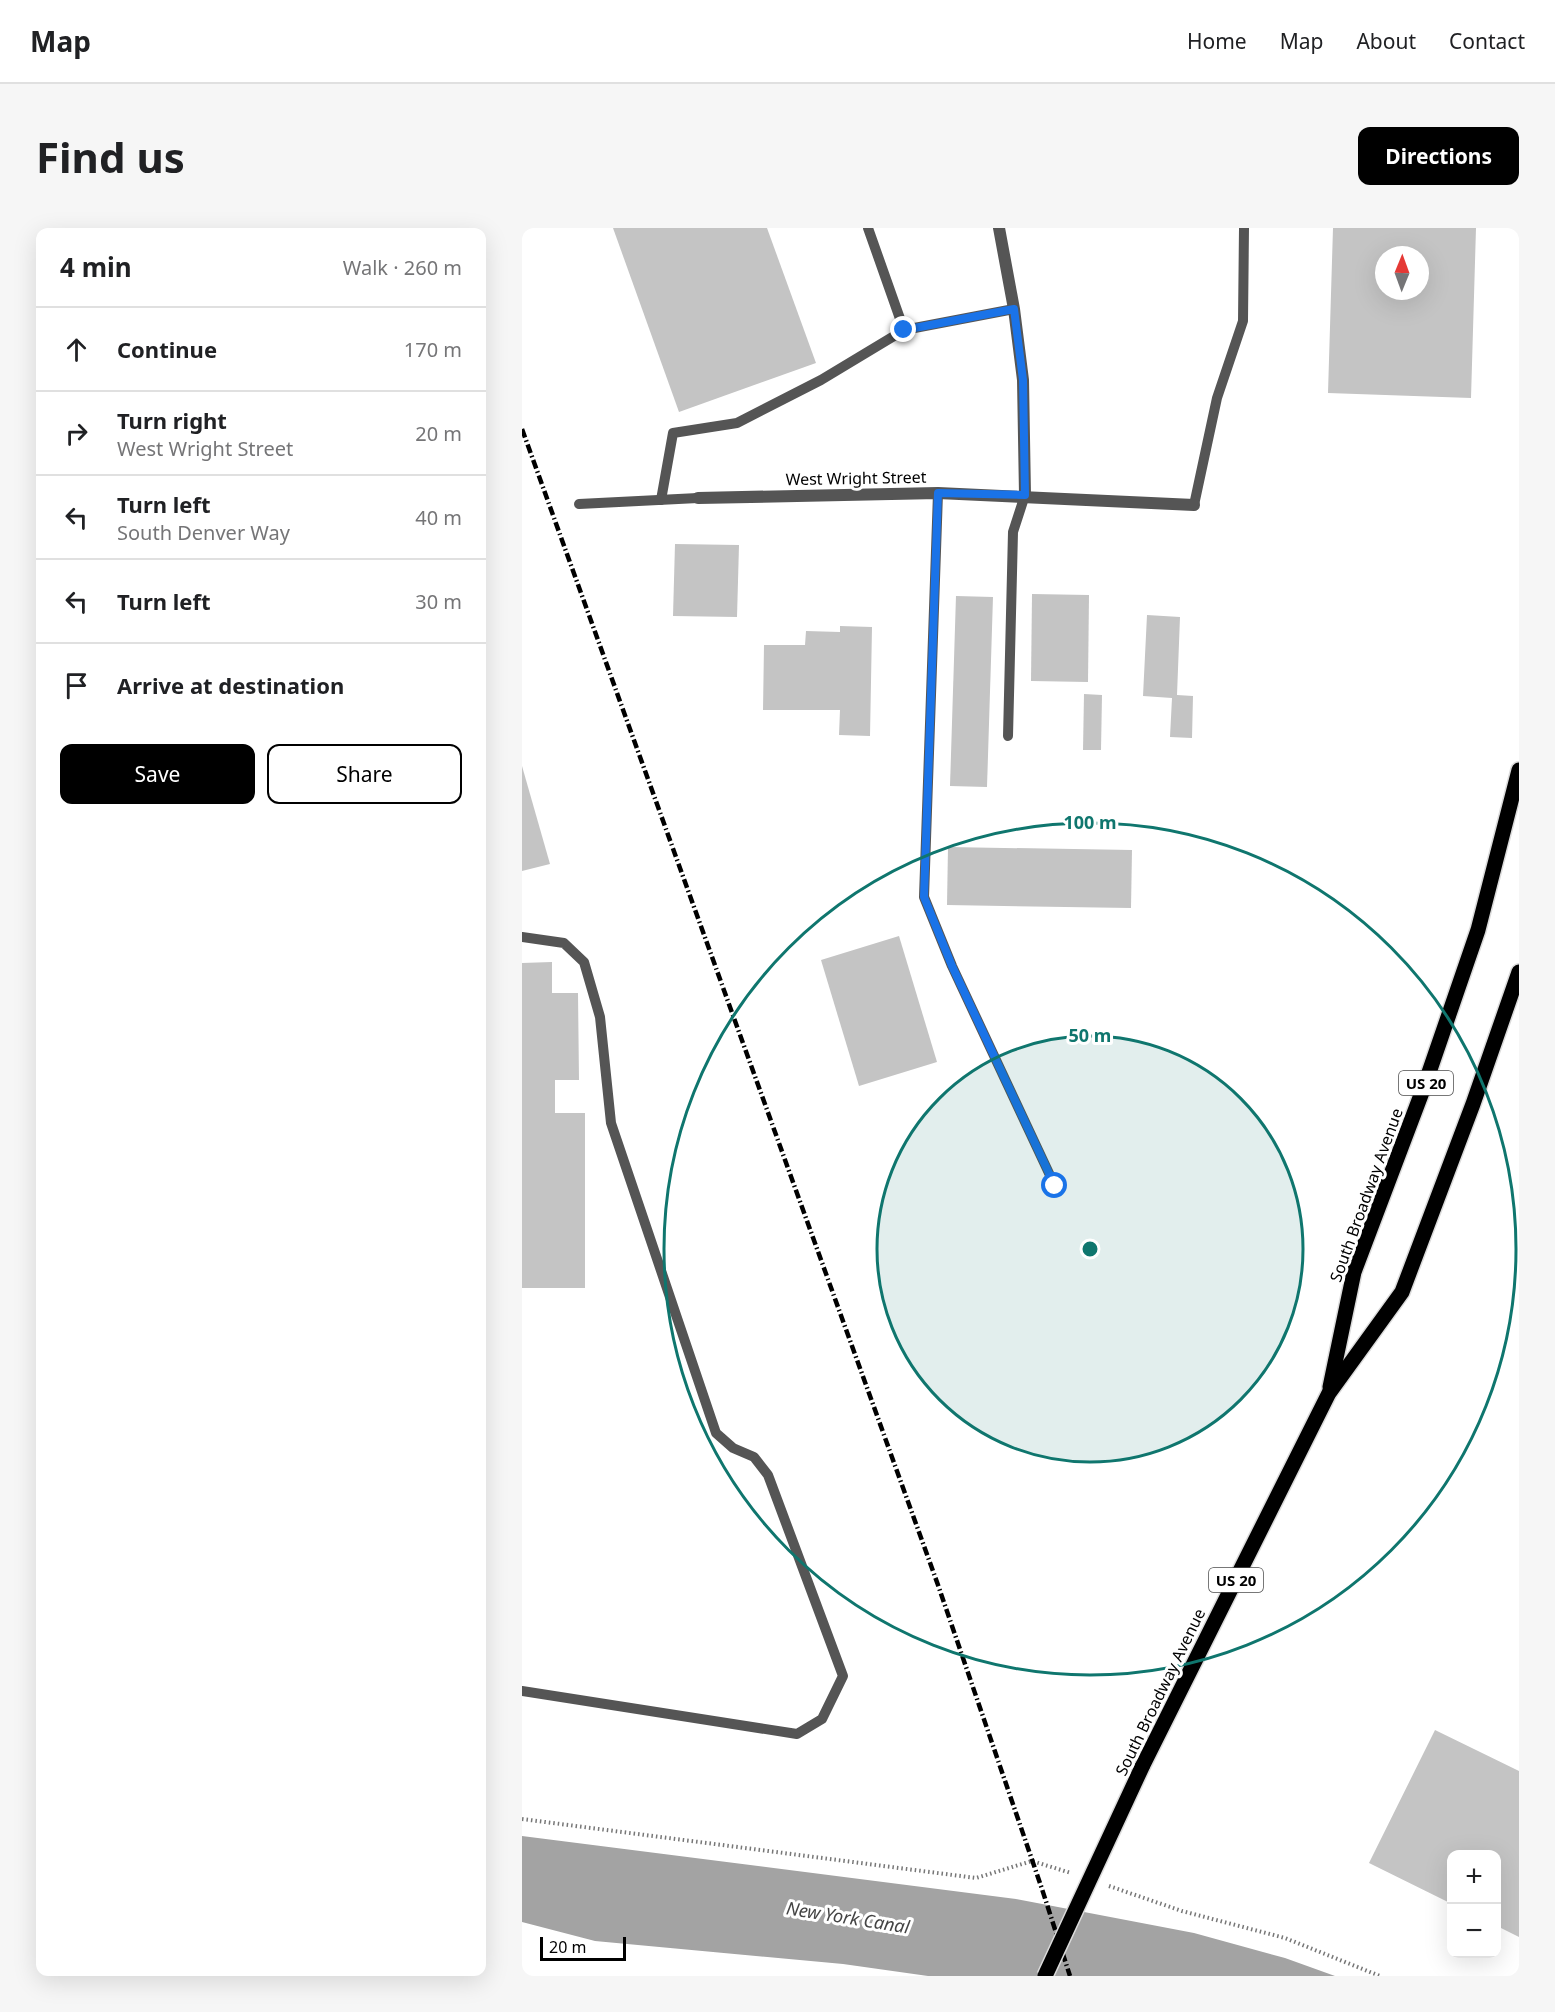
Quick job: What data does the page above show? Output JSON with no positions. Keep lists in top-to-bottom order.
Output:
{
  "streets": {
    "main road": ["US 20", "South Broadway Avenue"],
    "street": ["West Wright Street"]
  },
  "water": ["New York Canal"],
  "scale_bar": "20 m",
  "north": "top",
  "page": {
    "header": "Map",
    "nav": [
      "Home",
      "Map",
      "About",
      "Contact"
    ],
    "buttons": [
      "Directions",
      ["Save", "Share"]
    ],
    "title": "Find us",
    "heading": ["4 min", "Walk · 260 m"],
    "list": [
      ["Continue", "170 m"],
      ["Turn right", "West Wright Street", "20 m"],
      ["Turn left", "South Denver Way", "40 m"],
      ["Turn left", "30 m"],
      "Arrive at destination"
    ],
    "map_buttons": ["+", "−"],
    "scale": "20 m"
  },
  "rings": ["100 m", "50 m"]
}
